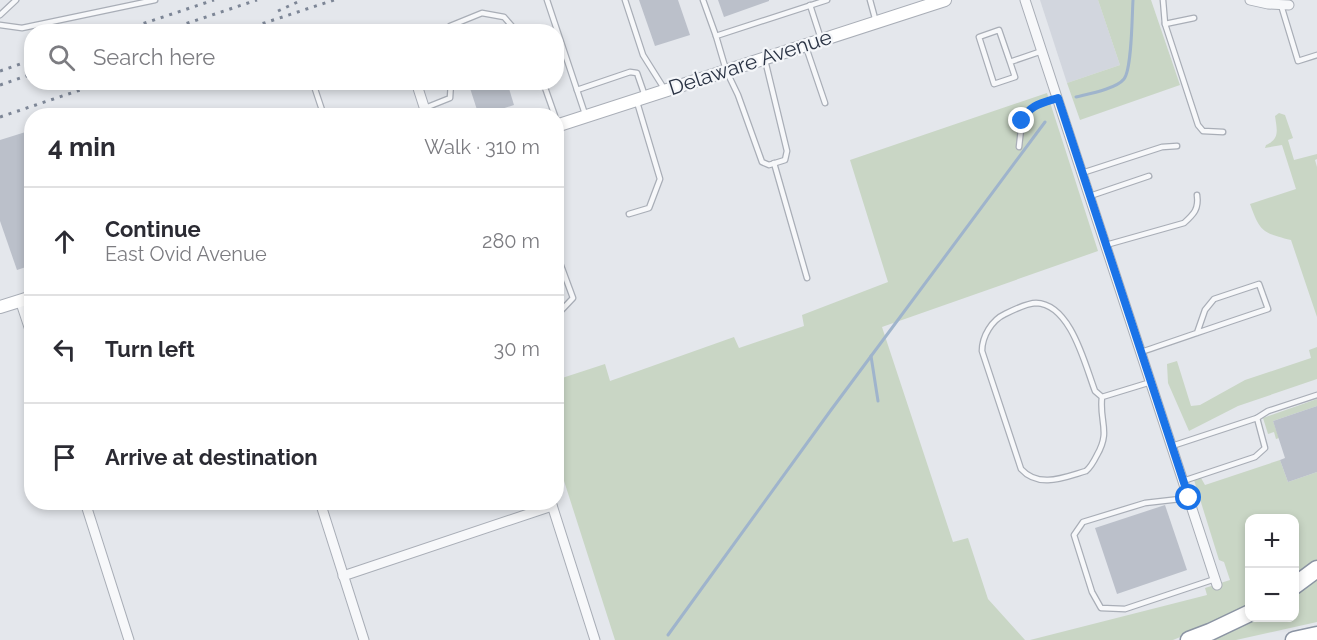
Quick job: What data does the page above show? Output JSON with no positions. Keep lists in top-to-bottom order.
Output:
{
  "streets": {
    "main road": ["Delaware Avenue"]
  },
  "page": {
    "search": "Search here",
    "heading": ["4 min", "Walk · 310 m"],
    "list": [
      ["Continue", "East Ovid Avenue", "280 m"],
      ["Turn left", "30 m"],
      "Arrive at destination"
    ],
    "map_buttons": ["+", "−"]
  }
}
